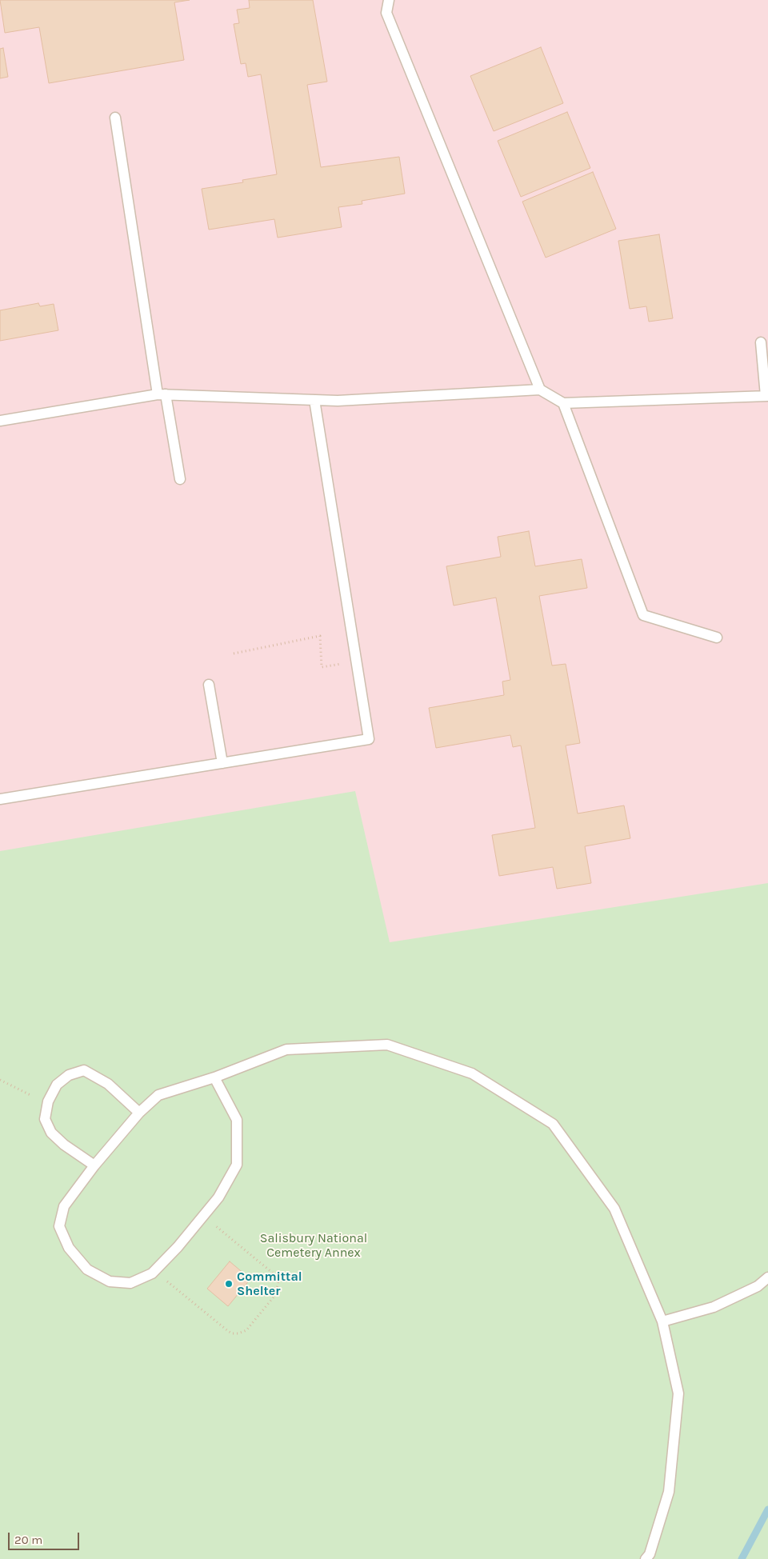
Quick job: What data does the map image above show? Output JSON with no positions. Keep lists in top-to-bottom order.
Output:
{
  "parks": ["Salisbury National Cemetery Annex"],
  "places": ["Committal Shelter"],
  "scale_bar": "20 m"
}
